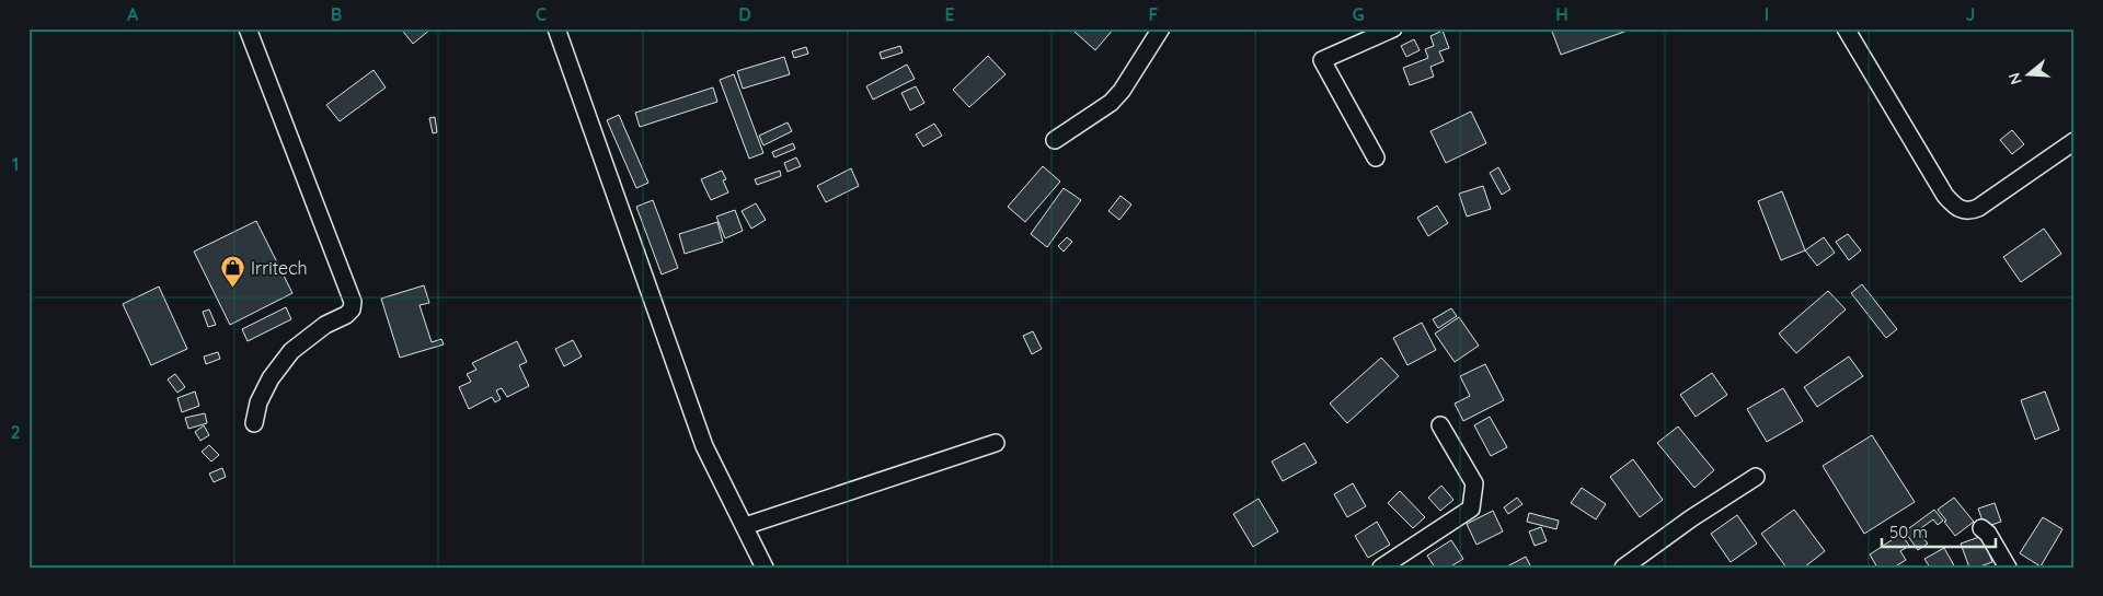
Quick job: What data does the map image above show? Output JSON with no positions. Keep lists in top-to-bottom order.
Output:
{
  "places": {
    "shop": ["Irritech"]
  },
  "scale_bar": "50 m",
  "north": "left",
  "grid": {
    "columns": [
      "A",
      "B",
      "C",
      "D",
      "E",
      "F",
      "G",
      "H",
      "I",
      "J"
    ],
    "rows": ["1", "2"]
  }
}
